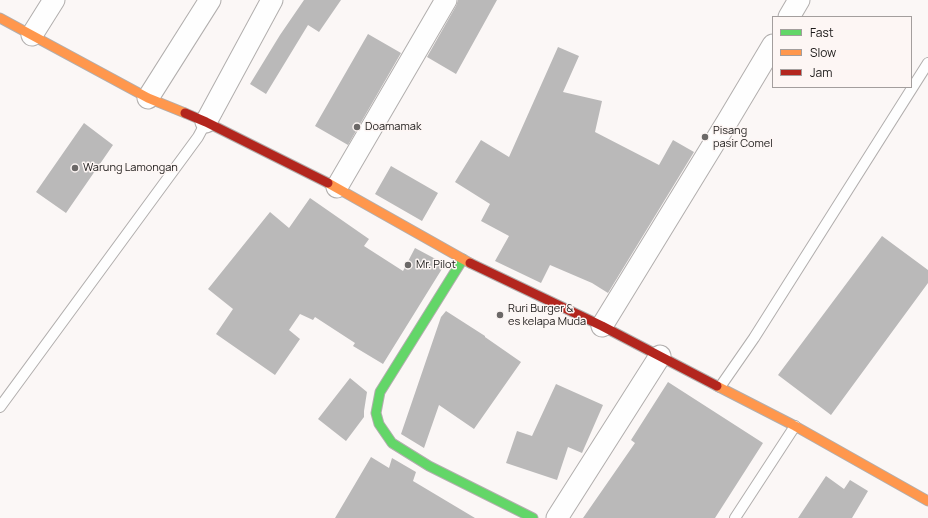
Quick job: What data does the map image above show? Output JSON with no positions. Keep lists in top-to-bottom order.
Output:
{
  "places": [
    "Doamamak",
    "Pisang pasir Comel",
    "Warung Lamongan",
    "Mr. Pilot",
    "Ruri Burger & es kelapa Muda"
  ],
  "legend": ["Fast", "Slow", "Jam"]
}
